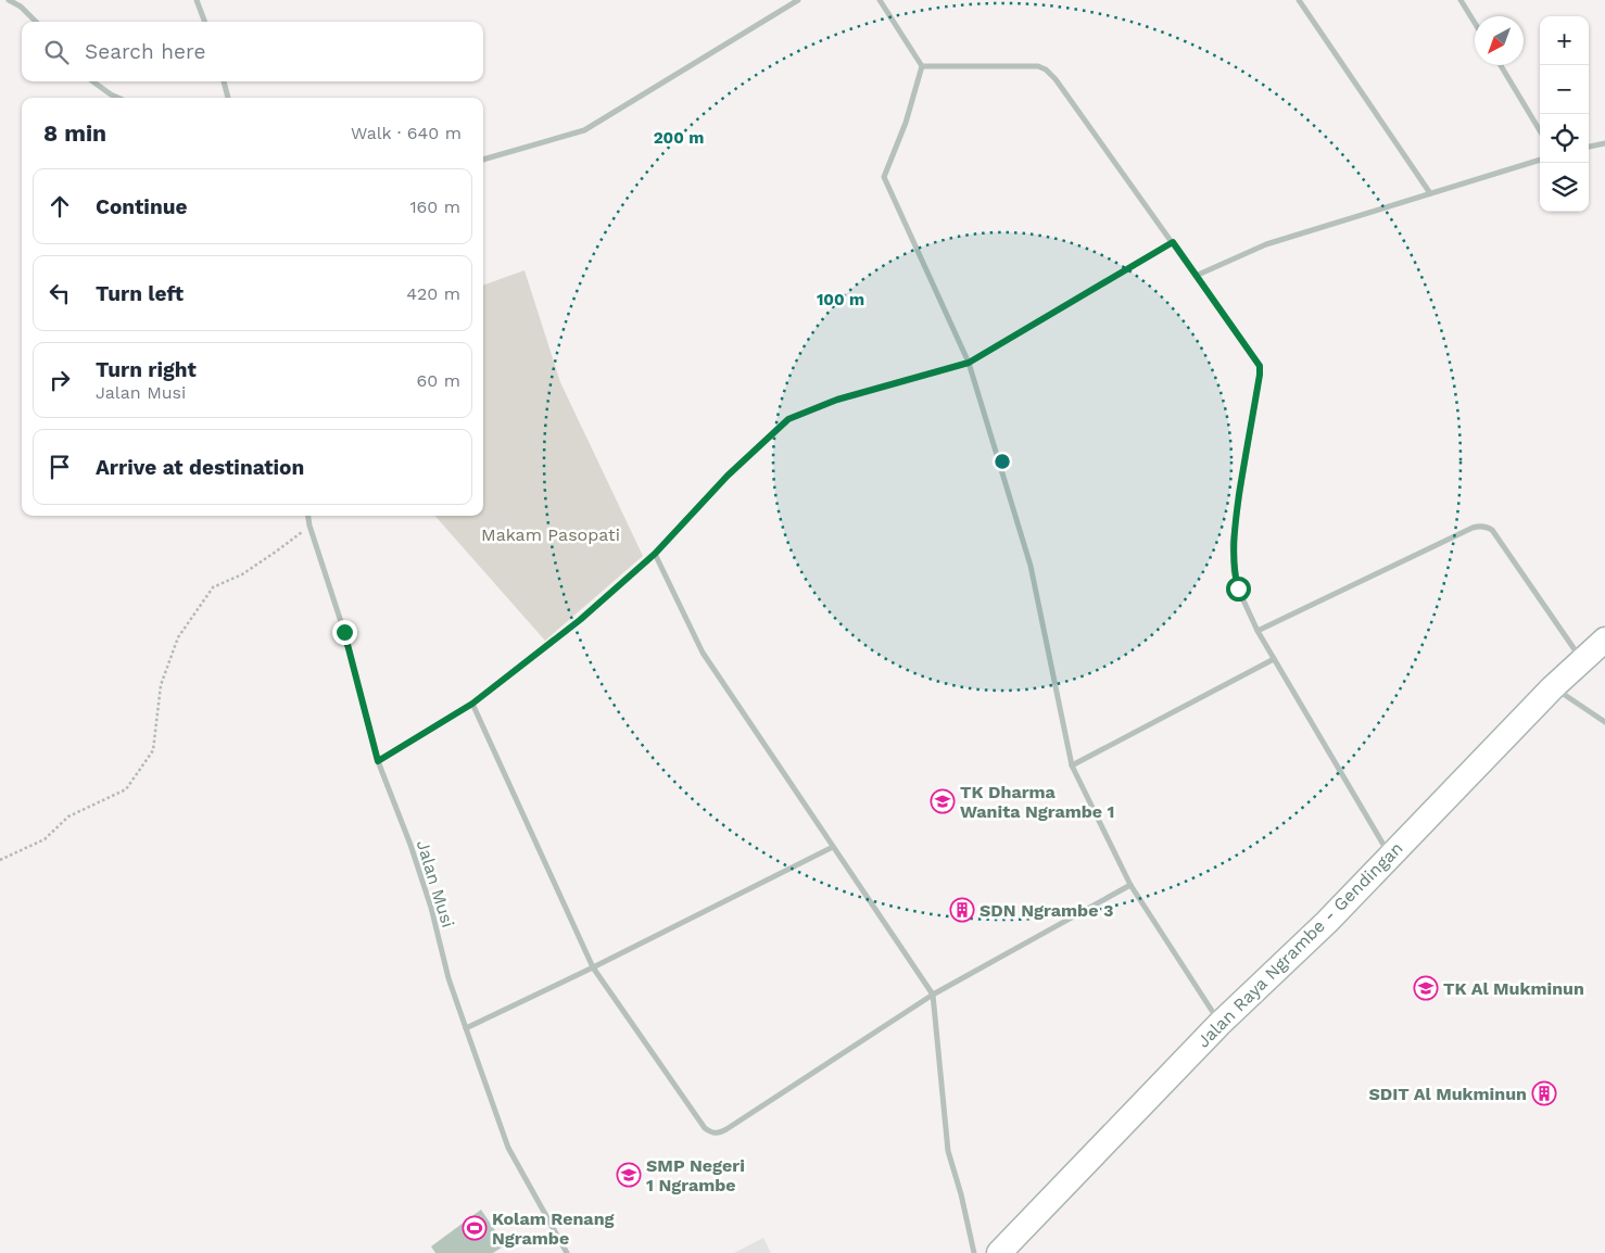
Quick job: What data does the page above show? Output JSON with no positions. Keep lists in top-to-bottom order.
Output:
{
  "streets": {
    "main road": ["Jalan Raya Ngrambe - Gendingan"],
    "street": ["Jalan Musi"]
  },
  "parks": ["Makam Pasopati"],
  "places": {
    "school or university": ["TK Dharma Wanita Ngrambe 1", "TK Al Mukminun", "SMP Negeri 1 Ngrambe"],
    "building": ["SDN Ngrambe 3", "SDIT Al Mukminun"],
    "sports": ["Kolam Renang Ngrambe"]
  },
  "north": "bottom left",
  "page": {
    "map_buttons": ["+", "−"],
    "search": "Search here",
    "heading": ["8 min", "Walk · 640 m"],
    "list": [
      ["Continue", "160 m"],
      ["Turn left", "420 m"],
      ["Turn right", "Jalan Musi", "60 m"],
      "Arrive at destination"
    ]
  },
  "rings": ["200 m", "100 m"]
}
